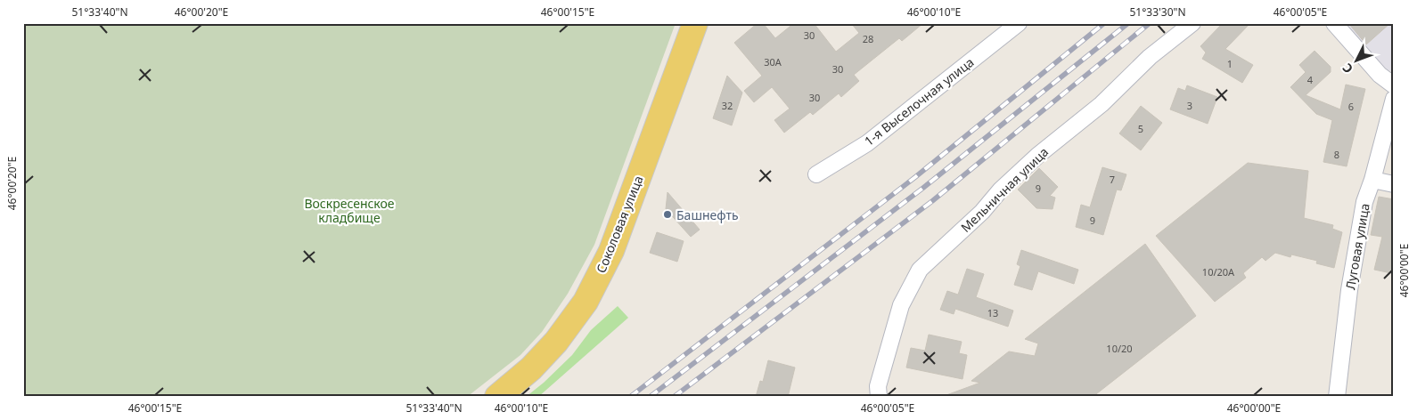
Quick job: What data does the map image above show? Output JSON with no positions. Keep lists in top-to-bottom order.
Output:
{
  "streets": {
    "main road": ["Соколовая улица"],
    "street": ["1-я Выселочная улица", "Мельничная улица", "Луговая улица"]
  },
  "parks": ["Воскресенское кладбище"],
  "places": ["Башнефть"],
  "house_numbers": [
    "30",
    "28",
    "30А",
    "1",
    "30",
    "4",
    "30",
    "32",
    "3",
    "6",
    "5",
    "8",
    "7",
    "9",
    "9",
    "10/20А",
    "13",
    "10/20"
  ],
  "north": "bottom left",
  "coordinates": [
    "51°33'40\"N",
    "46°00'20\"E",
    "46°00'15\"E",
    "46°00'10\"E",
    "51°33'30\"N",
    "46°00'05\"E",
    "46°00'00\"E"
  ]
}
